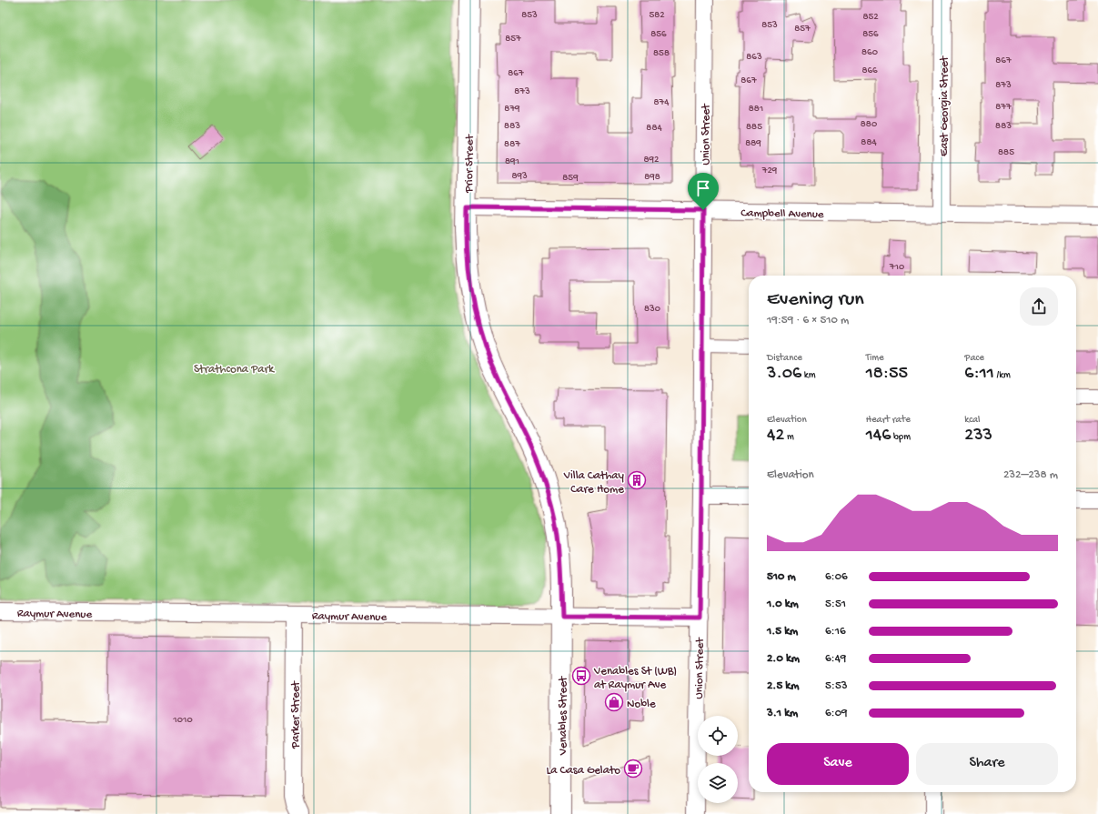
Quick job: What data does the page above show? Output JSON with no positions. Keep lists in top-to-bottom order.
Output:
{
  "streets": {
    "main road": ["Prior Street", "Venables Street"],
    "street": [
      "East Georgia Street",
      "Union Street",
      "Campbell Avenue",
      "Raymur Avenue",
      "Parker Street"
    ]
  },
  "crossings": [
    ["East Georgia Street", "Campbell Avenue"],
    ["Union Street", "Campbell Avenue"],
    ["Union Street", "Raymur Avenue"],
    ["Prior Street", "Campbell Avenue"],
    ["Prior Street", "Raymur Avenue"],
    ["Prior Street", "Venables Street"],
    ["Raymur Avenue", "Parker Street"],
    ["Raymur Avenue", "Venables Street"]
  ],
  "parks": ["Strathcona Park"],
  "places": {
    "building": ["Villa Cathay Care Home"],
    "bus stop": ["Venables St (WB) at Raymur Ave"],
    "shop": ["Noble"],
    "cafe": ["La Casa Gelato"]
  },
  "house_numbers": [
    "853",
    "582",
    "852",
    "853",
    "857",
    "856",
    "856",
    "857",
    "860",
    "858",
    "863",
    "867",
    "866",
    "867",
    "867",
    "873",
    "873",
    "874",
    "877",
    "879",
    "881",
    "880",
    "883",
    "883",
    "885",
    "884",
    "884",
    "889",
    "887",
    "885",
    "892",
    "891",
    "729",
    "893",
    "898",
    "859",
    "710",
    "830",
    "1010"
  ],
  "page": {
    "heading": ["Evening run", "19:59 · 6 × 510 m"],
    "stats": [
      ["Distance", "3.06 km"],
      ["Time", "18:55"],
      ["Pace", "6:11 /km"],
      ["Elevation", "42 m"],
      ["Heart rate", "146 bpm"],
      ["kcal", "233"]
    ],
    "chart": ["Elevation", "232–238 m"],
    "list": [
      {
        "name": "510 m",
        "note": "6:06"
      },
      {
        "name": "1.0 km",
        "note": "5:51"
      },
      {
        "name": "1.5 km",
        "note": "6:16"
      },
      {
        "name": "2.0 km",
        "note": "6:49"
      },
      {
        "name": "2.5 km",
        "note": "5:53"
      },
      {
        "name": "3.1 km",
        "note": "6:09"
      }
    ],
    "buttons": ["Save", "Share"]
  }
}
